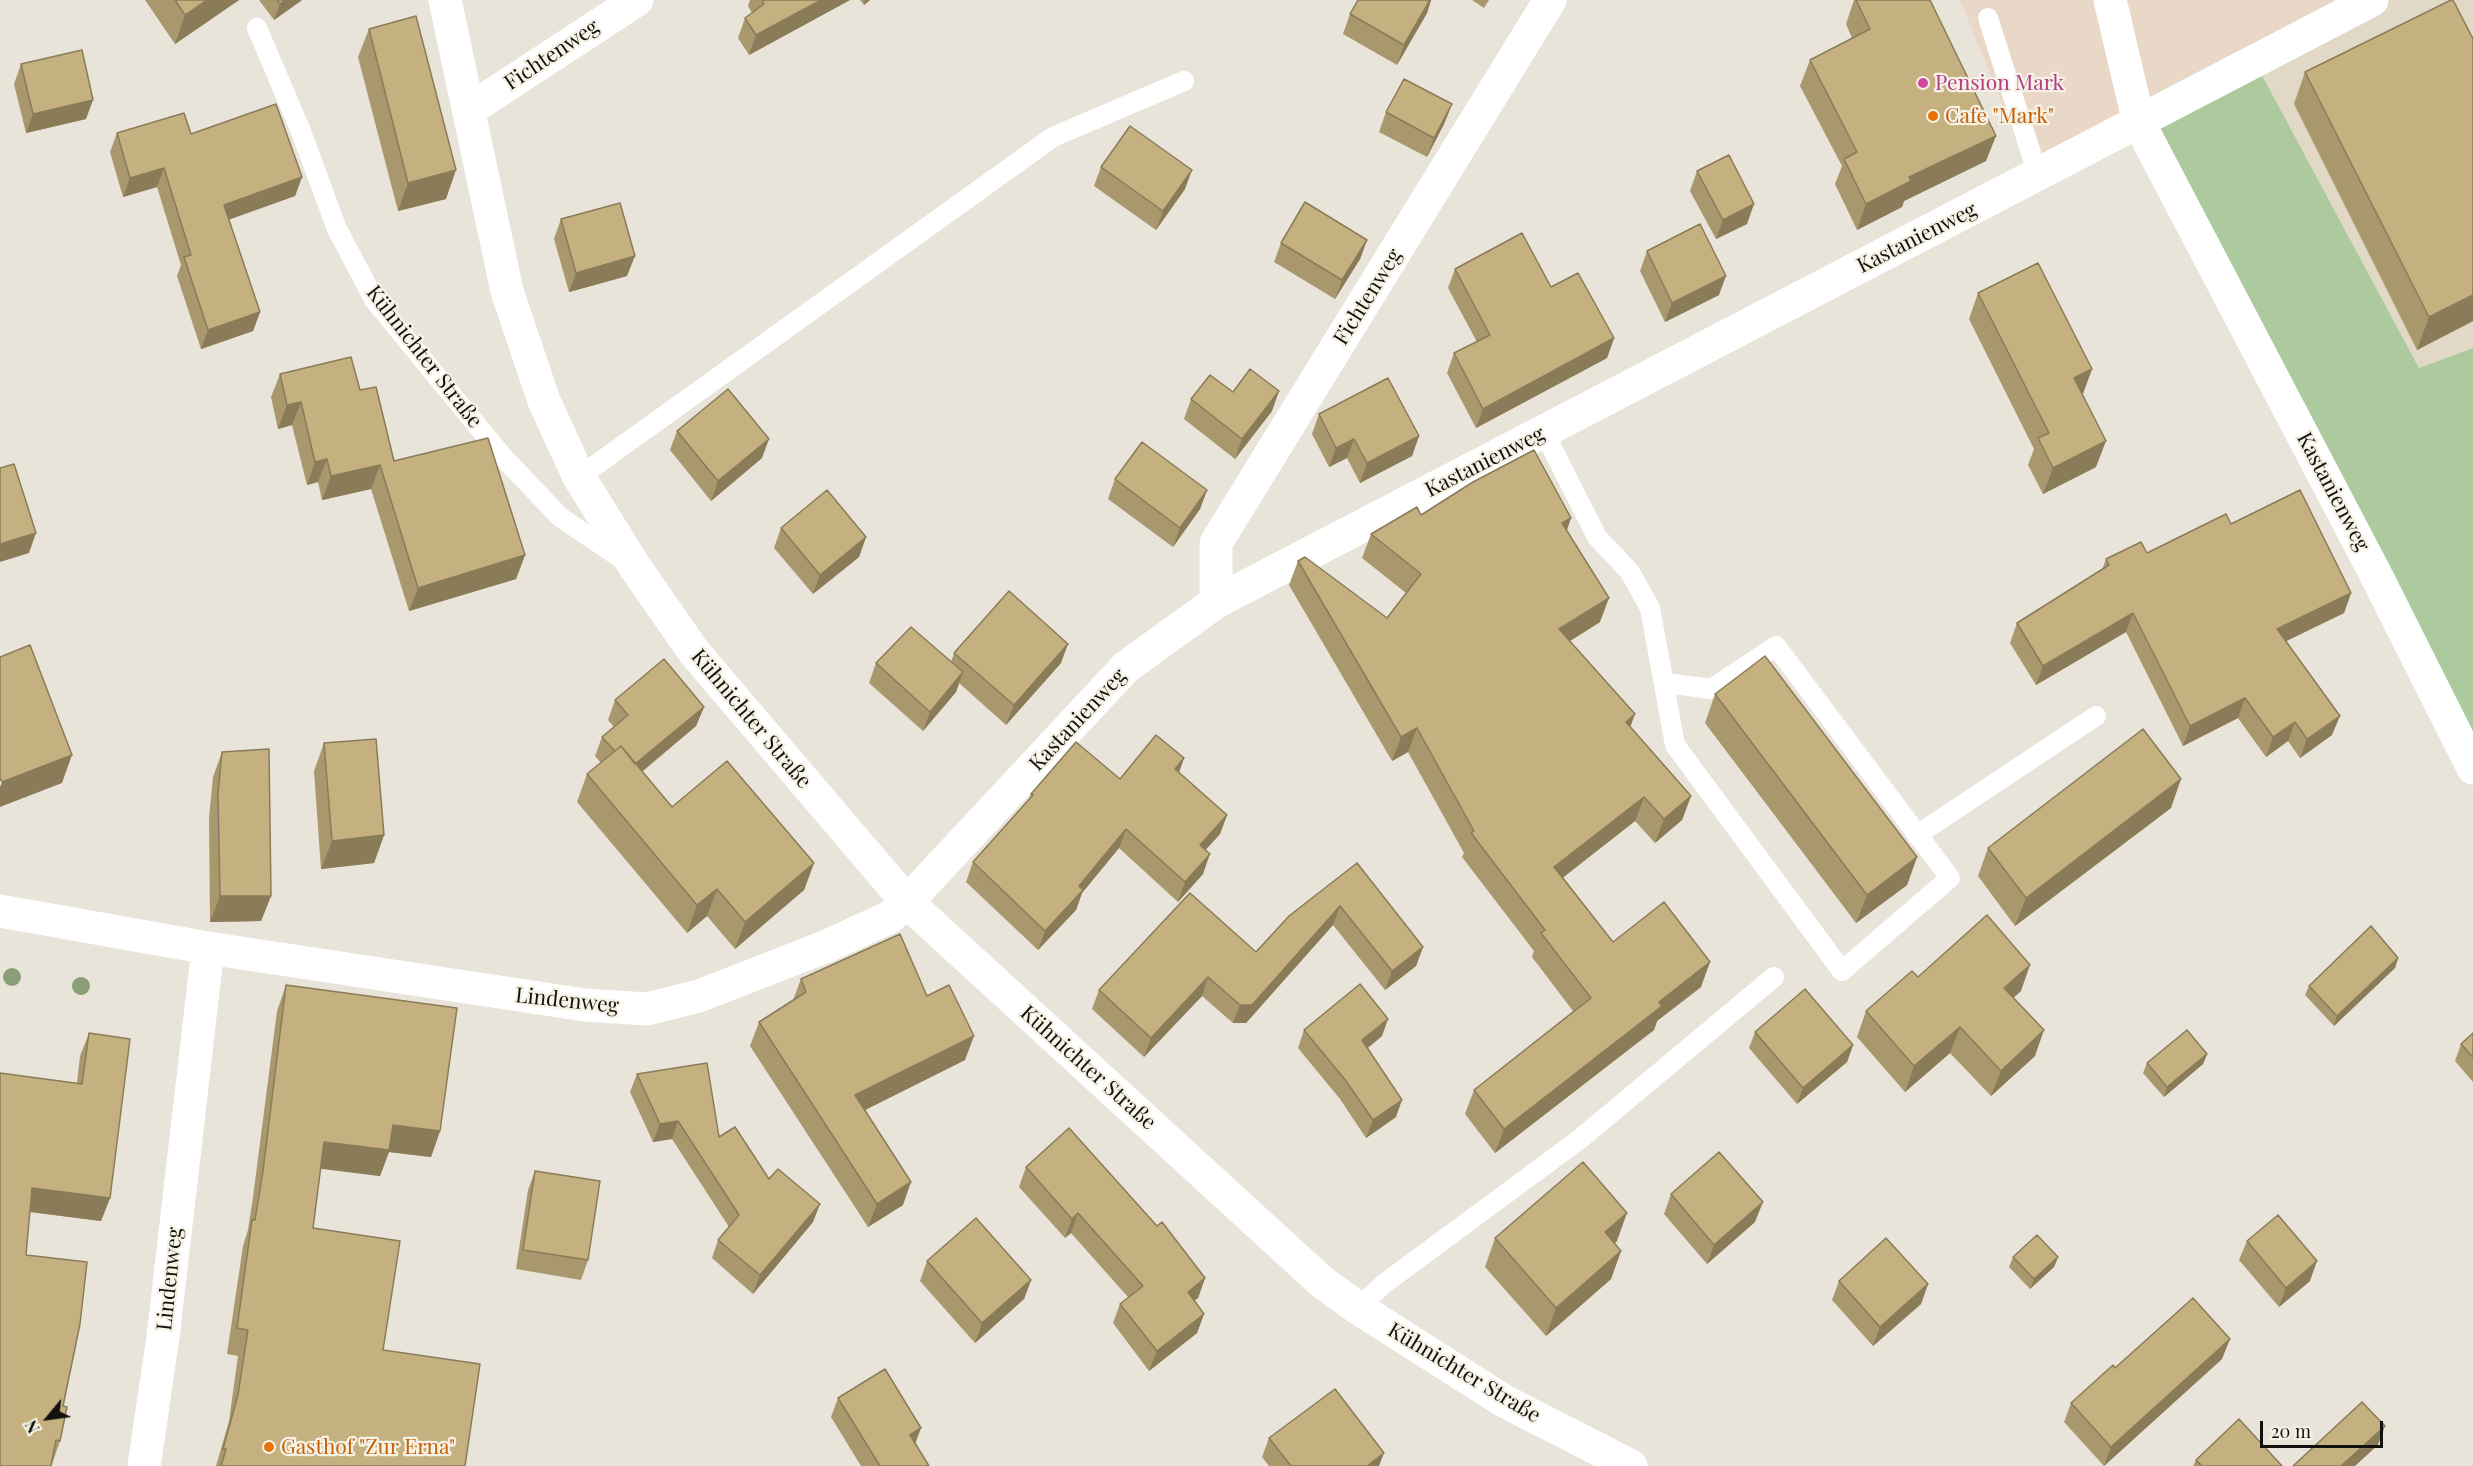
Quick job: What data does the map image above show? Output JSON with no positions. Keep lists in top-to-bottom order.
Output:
{
  "streets": {
    "street": [
      "Fichtenweg",
      "Kastanienweg",
      "Kühnichter Straße",
      "Lindenweg"
    ]
  },
  "crossings": [
    ["Fichtenweg", "Kastanienweg"],
    ["Fichtenweg", "Kühnichter Straße"],
    ["Kastanienweg", "Kühnichter Straße"],
    ["Kastanienweg", "Lindenweg"],
    ["Kühnichter Straße", "Lindenweg"]
  ],
  "places": ["Pension Mark", "Cafe \"Mark\"", "Gasthof \"Zur Erna\""],
  "scale_bar": "20 m",
  "north": "bottom left"
}
